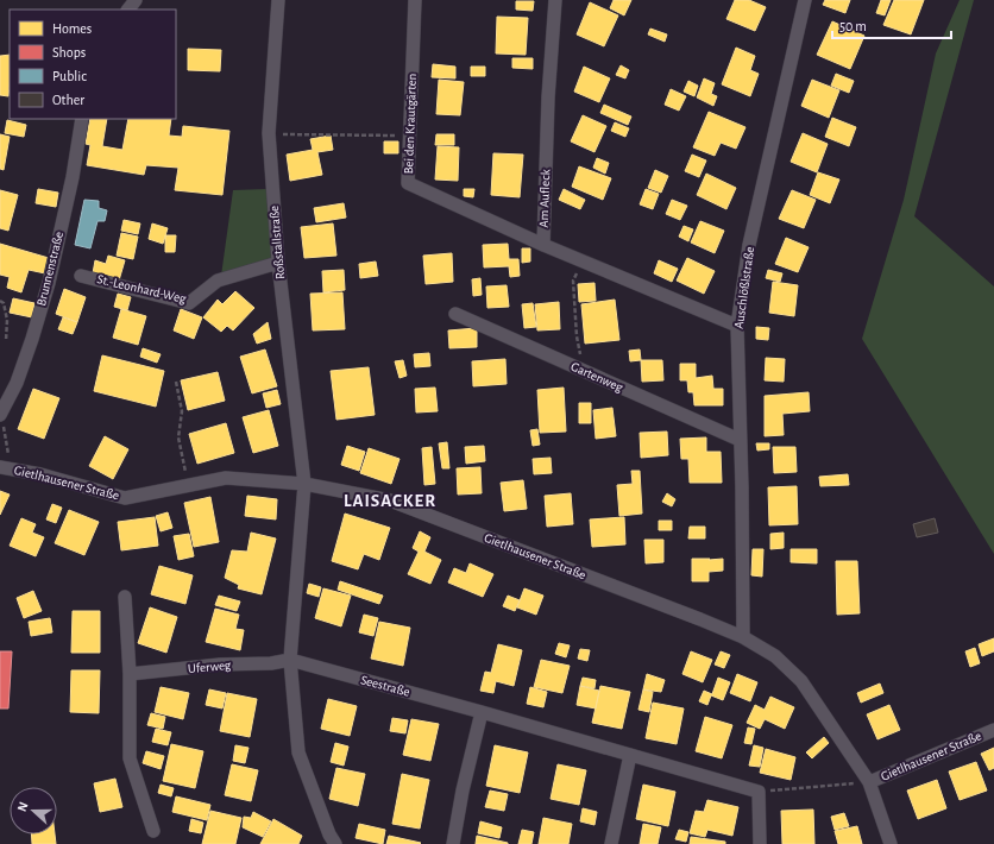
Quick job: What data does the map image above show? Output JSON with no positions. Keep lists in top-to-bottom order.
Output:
{
  "streets": {
    "street": [
      "Bei den Krautgärten",
      "Am Aufleck",
      "Roßstallstraße",
      "Brunnenstraße",
      "Auschlößlstraße",
      "St.-Leonhard-Weg",
      "Gartenweg",
      "Gietlhausener Straße",
      "Uferweg",
      "Seestraße"
    ]
  },
  "crossings": [
    ["Bei den Krautgärten", "Am Aufleck"],
    ["Am Aufleck", "Auschlößlstraße"],
    ["Roßstallstraße", "St.-Leonhard-Weg"],
    ["Roßstallstraße", "Gietlhausener Straße"],
    ["Auschlößlstraße", "Gartenweg"],
    ["Auschlößlstraße", "Gietlhausener Straße"],
    ["Uferweg", "Seestraße"]
  ],
  "districts": ["LAISACKER"],
  "legend": [
    "Homes",
    "Shops",
    "Public",
    "Other"
  ],
  "scale_bar": "50 m",
  "north": "left"
}
